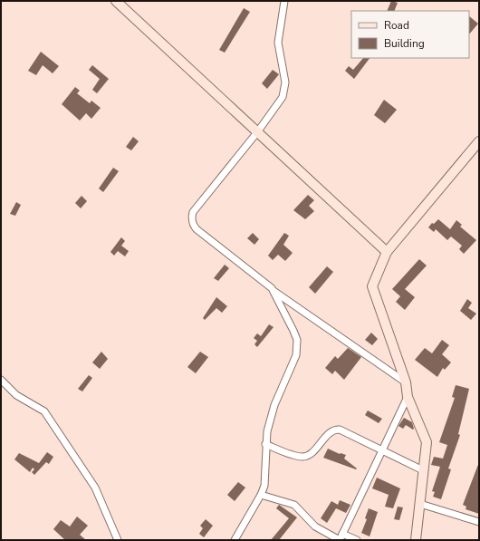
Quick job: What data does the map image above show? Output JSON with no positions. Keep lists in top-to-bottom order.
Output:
{
  "legend": ["Road", "Building"]
}
